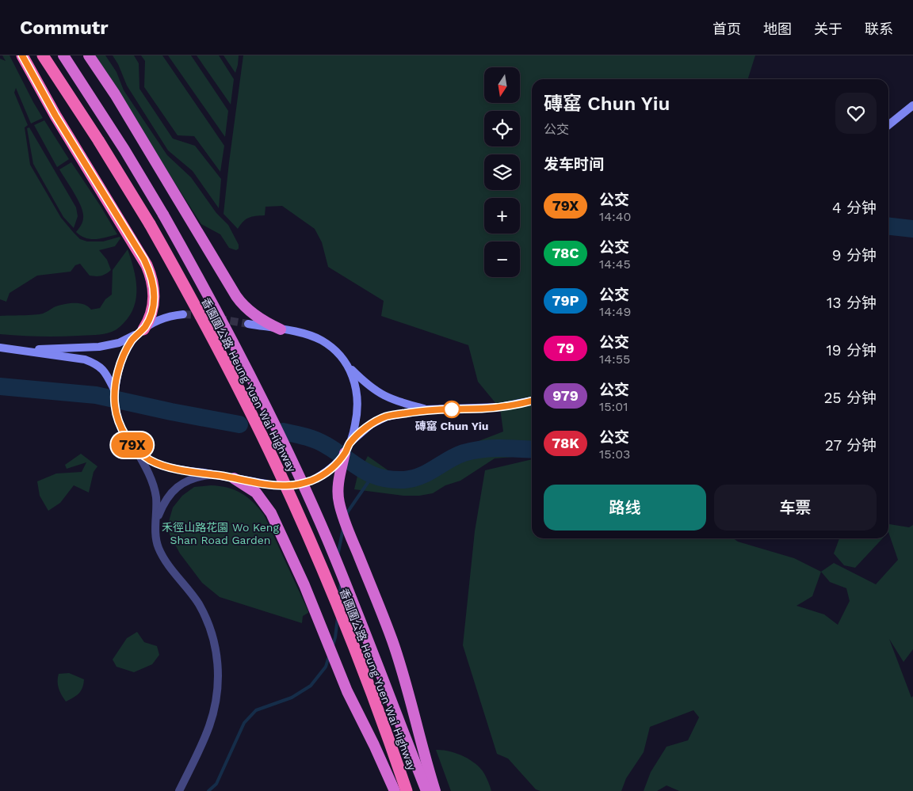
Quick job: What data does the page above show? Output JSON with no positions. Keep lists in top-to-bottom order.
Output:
{
  "streets": {
    "highway": ["香園圍公路 Heung Yuen Wai Highway"]
  },
  "parks": ["禾徑山路花園 Wo Keng Shan Road Garden"],
  "places": ["磚窰 Chun Yiu"],
  "lines": ["bus line 79X"],
  "north": "bottom",
  "page": {
    "header": "Commutr",
    "nav": [
      "首页",
      "地图",
      "关于",
      "联系"
    ],
    "on_map": "79X",
    "map_buttons": ["+", "−"],
    "heading": [
      ["磚窰 Chun Yiu", "公交"],
      "发车时间"
    ],
    "list": [
      {
        "mark": "79X",
        "name": "公交",
        "note": "14:40",
        "value": "4 分钟"
      },
      {
        "mark": "78C",
        "name": "公交",
        "note": "14:45",
        "value": "9 分钟"
      },
      {
        "mark": "79P",
        "name": "公交",
        "note": "14:49",
        "value": "13 分钟"
      },
      {
        "mark": "79",
        "name": "公交",
        "note": "14:55",
        "value": "19 分钟"
      },
      {
        "mark": "979",
        "name": "公交",
        "note": "15:01",
        "value": "25 分钟"
      },
      {
        "mark": "78K",
        "name": "公交",
        "note": "15:03",
        "value": "27 分钟"
      }
    ],
    "buttons": ["路线", "车票"]
  }
}
